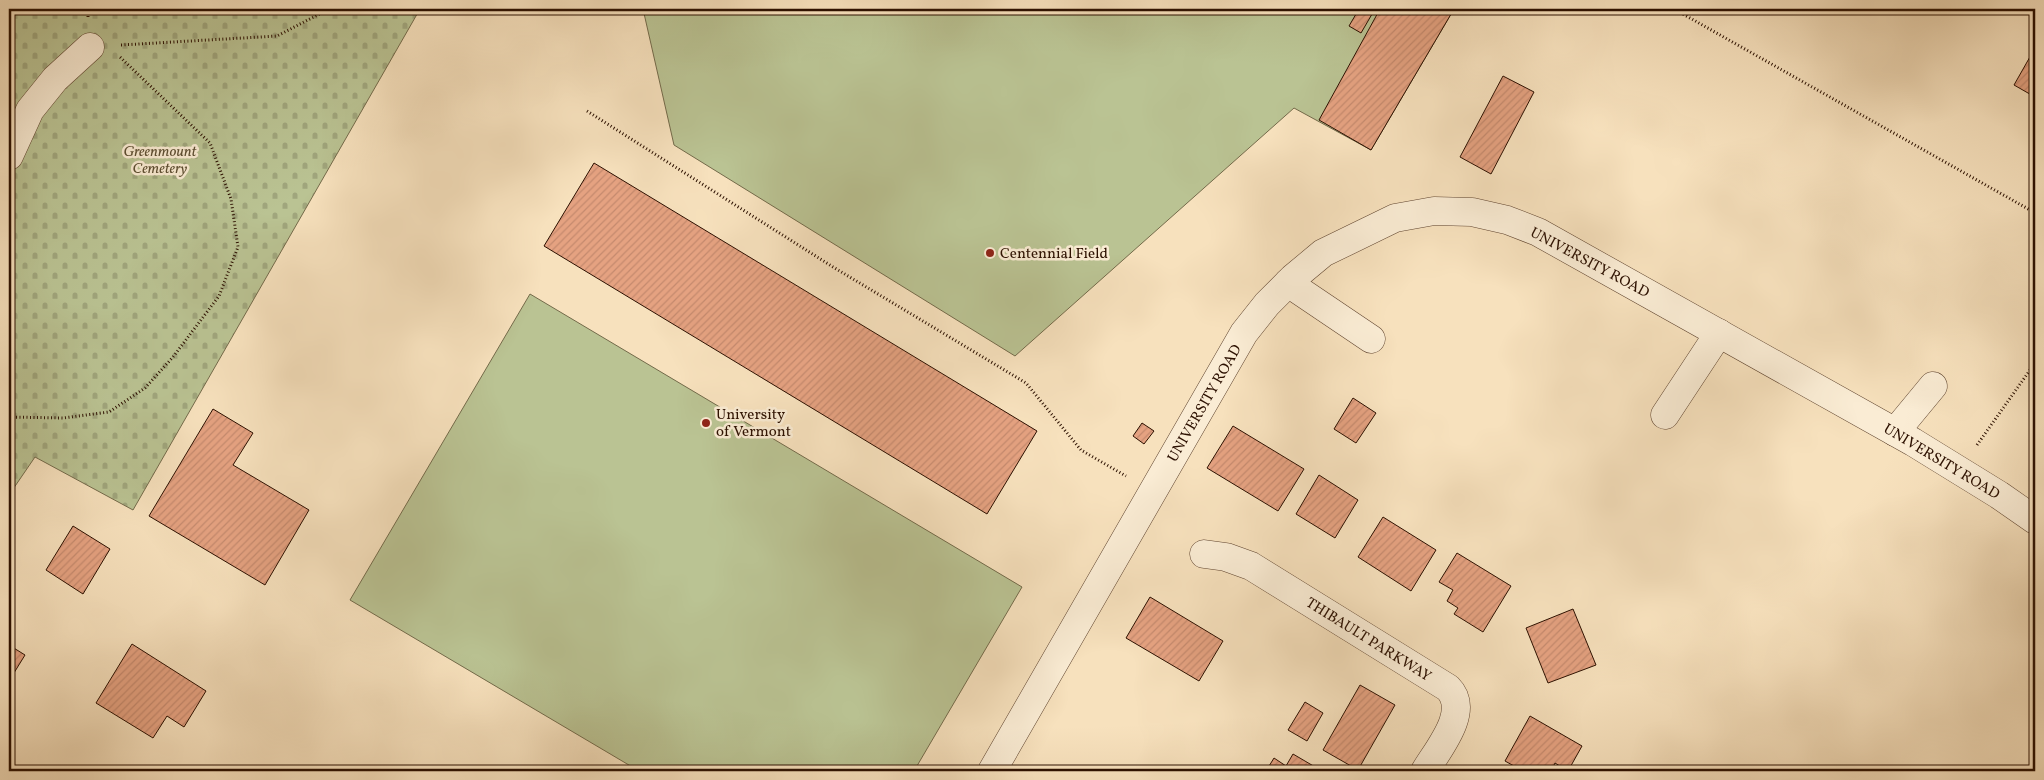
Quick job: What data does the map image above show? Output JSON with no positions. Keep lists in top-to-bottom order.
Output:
{
  "streets": {
    "street": ["UNIVERSITY ROAD", "THIBAULT PARKWAY"]
  },
  "parks": ["Greenmount Cemetery"],
  "places": ["Centennial Field", "University of Vermont"]
}
